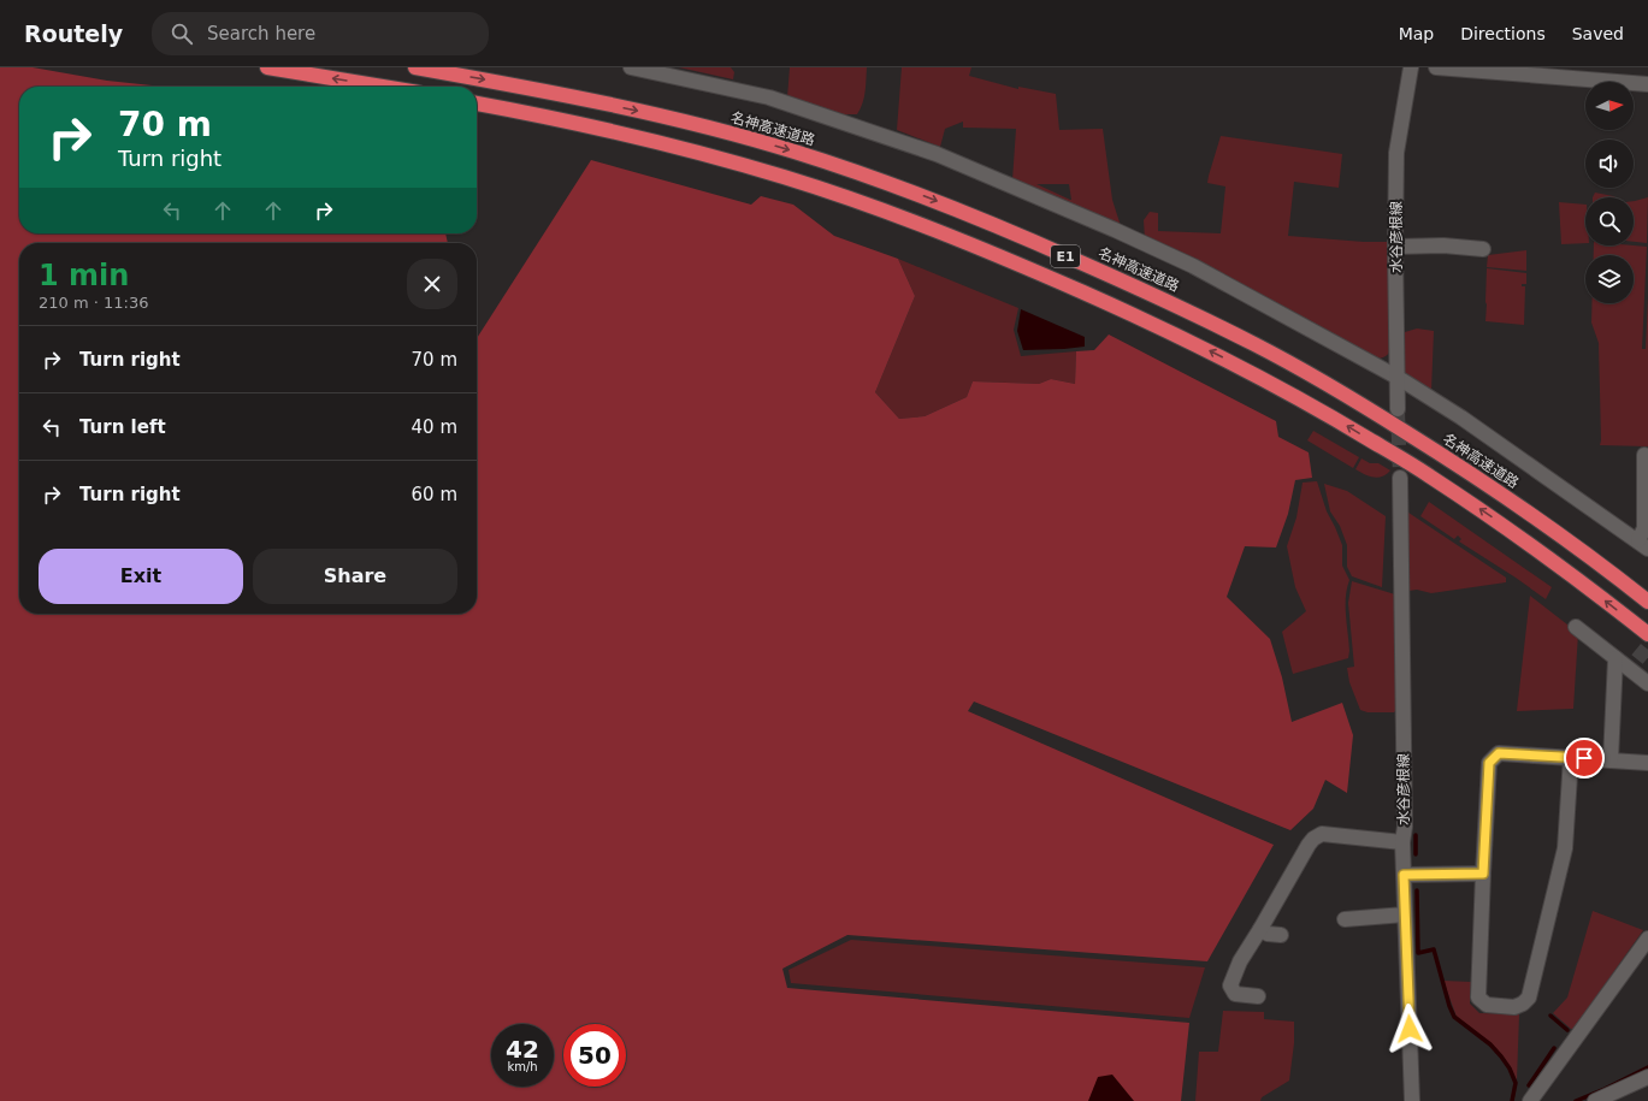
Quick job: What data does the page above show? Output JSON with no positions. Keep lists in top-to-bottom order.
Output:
{
  "streets": {
    "highway": ["名神高速道路", "E1"],
    "street": ["水谷彦根線"]
  },
  "north": "right",
  "page": {
    "header": "Routely",
    "search": "Search here",
    "nav": ["Map", "Directions", "Saved"],
    "turn": ["70 m", "Turn right"],
    "heading": ["1 min", "210 m · 11:36"],
    "list": [
      {
        "name": "Turn right",
        "value": "70 m"
      },
      {
        "name": "Turn left",
        "value": "40 m"
      },
      {
        "name": "Turn right",
        "value": "60 m"
      }
    ],
    "buttons": ["Exit", "Share"],
    "speed": "42 km/h",
    "limit": "50"
  }
}
